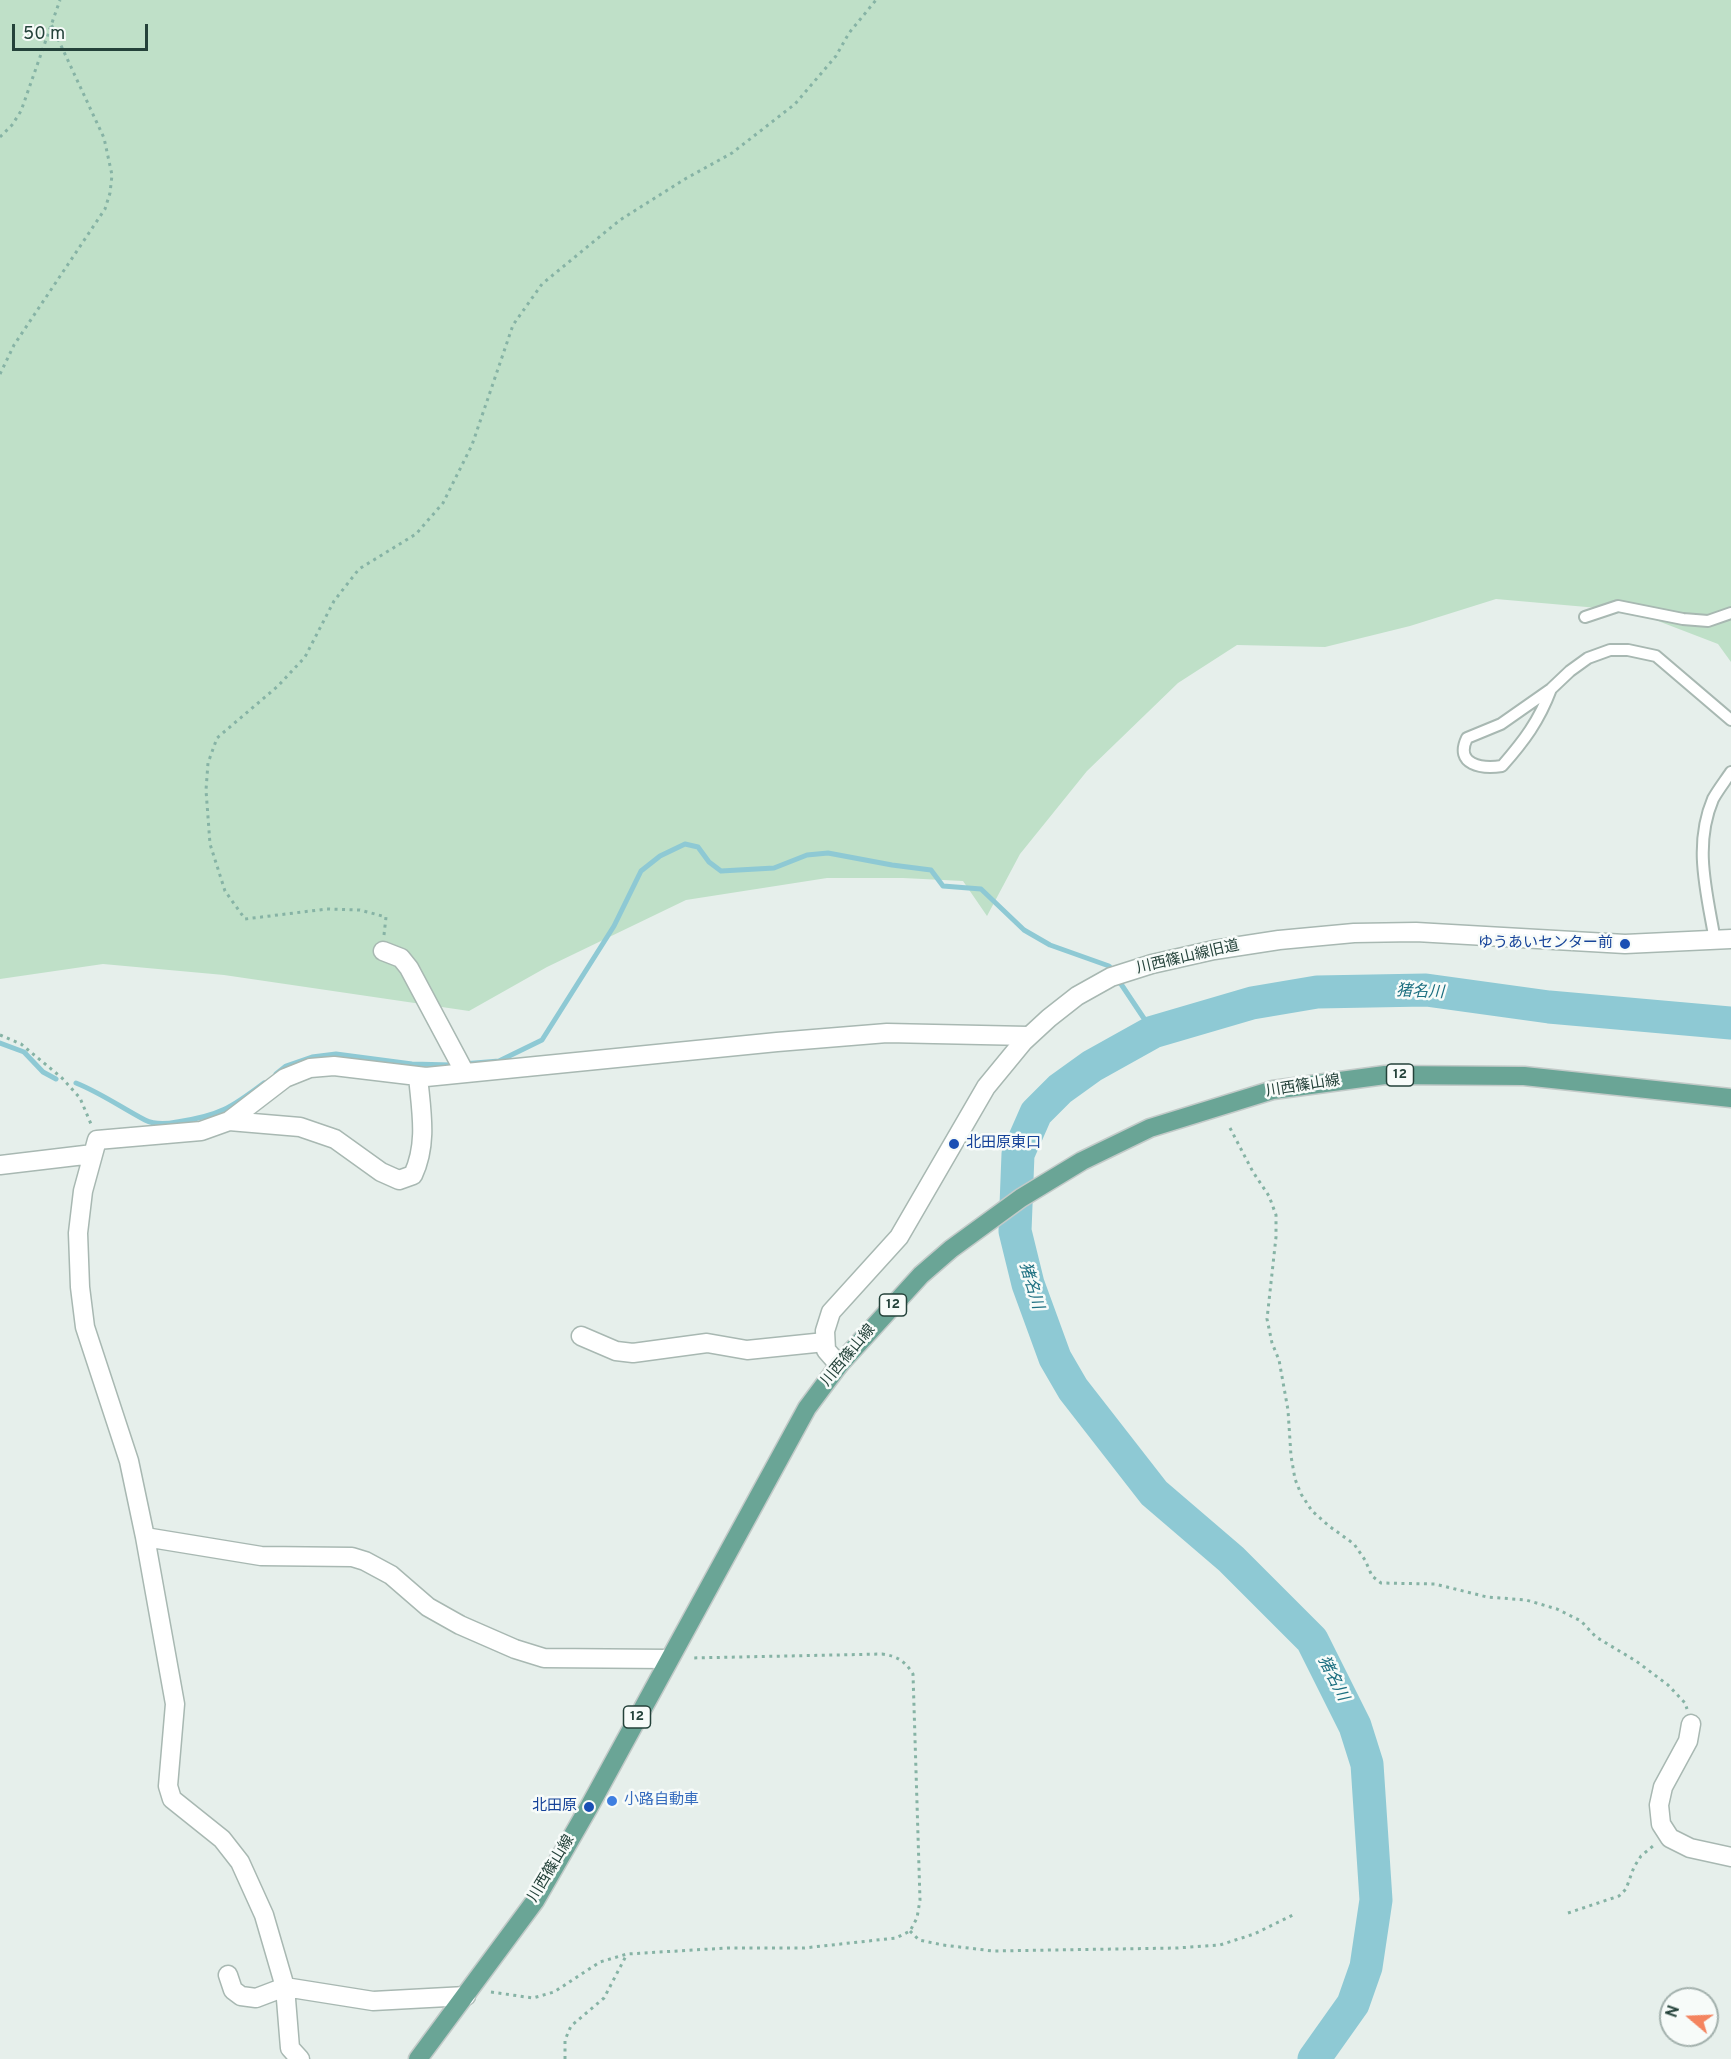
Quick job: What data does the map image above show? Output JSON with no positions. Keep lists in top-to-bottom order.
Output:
{
  "streets": {
    "main road": ["12", "川西篠山線"],
    "street": ["川西篠山線旧道"]
  },
  "water": ["猪名川"],
  "places": [
    "ゆうあいセンター前",
    "北田原東口",
    "小路自動車",
    "北田原"
  ],
  "scale_bar": "50 m",
  "north": "left"
}
